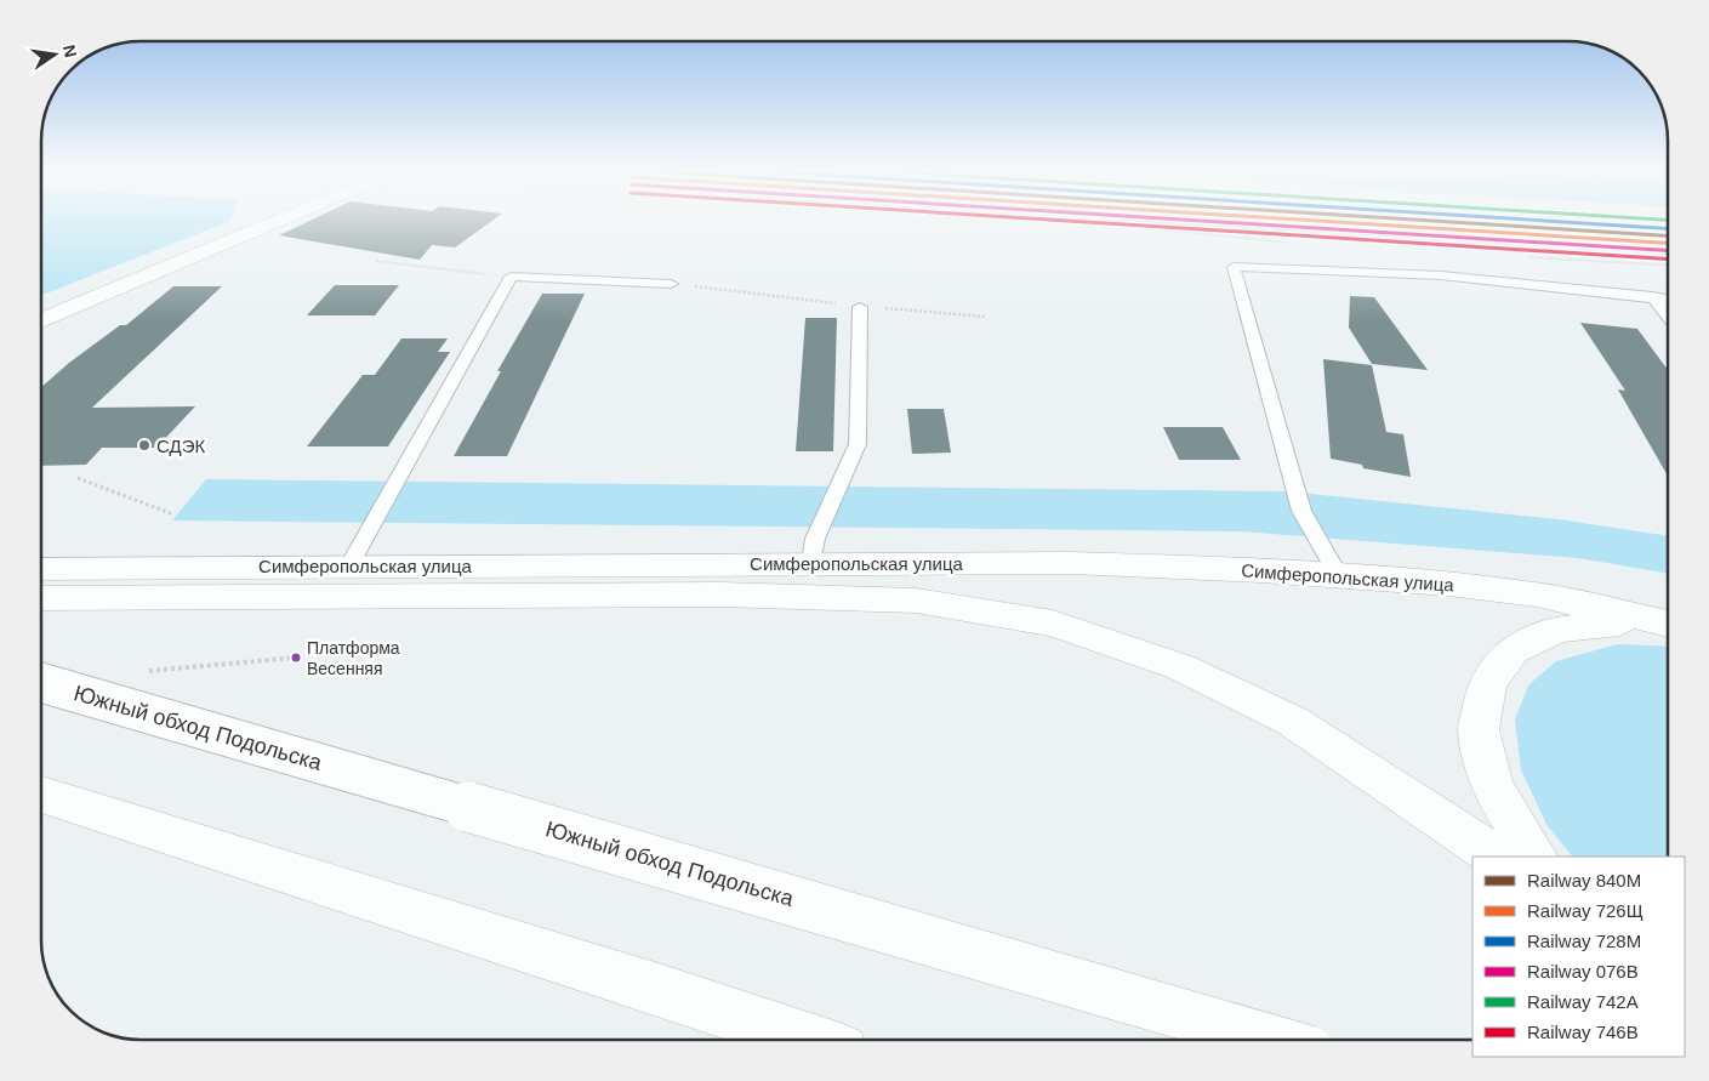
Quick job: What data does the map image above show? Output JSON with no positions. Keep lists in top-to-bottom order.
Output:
{
  "streets": {
    "main road": ["Симферопольская улица", "Южный обход Подольска"]
  },
  "places": ["СДЭК", "Платформа Весенняя"],
  "lines": [
    "rail line 840М",
    "rail line 726Щ",
    "rail line 728М",
    "rail line 076В",
    "rail line 746В"
  ],
  "legend": [
    "Railway 840М",
    "Railway 726Щ",
    "Railway 728М",
    "Railway 076В",
    "Railway 742А",
    "Railway 746В"
  ],
  "north": "right"
}
